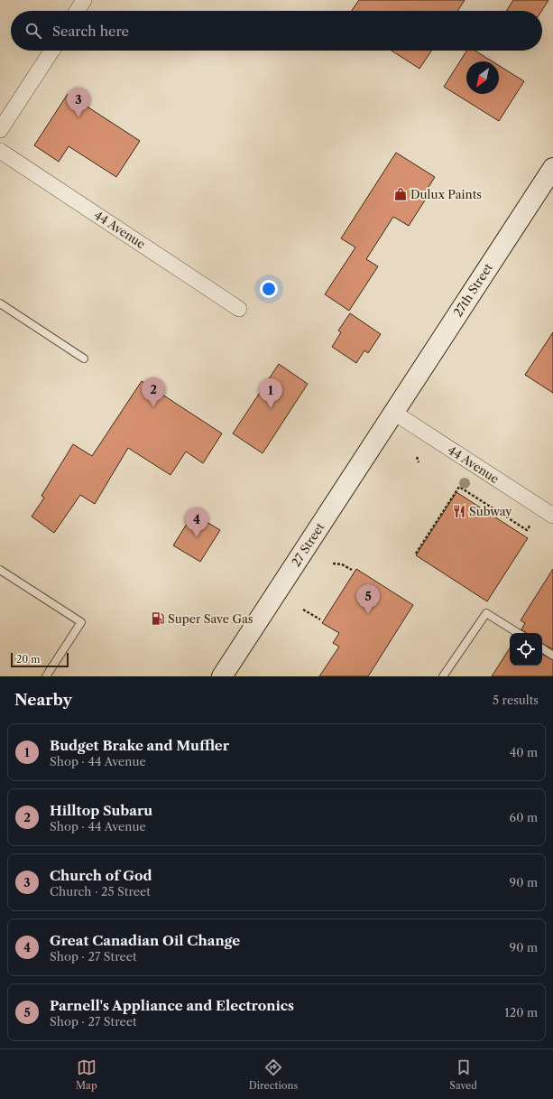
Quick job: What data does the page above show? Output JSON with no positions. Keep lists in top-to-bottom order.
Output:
{
  "streets": {
    "main road": ["27th Street", "27 Street"],
    "street": ["44 Avenue"]
  },
  "crossings": [
    ["44 Avenue", "27th Street"],
    ["44 Avenue", "27 Street"],
    ["27th Street", "27 Street"]
  ],
  "places": {
    "shop": ["Dulux Paints"],
    "restaurant": ["Subway"],
    "fuel station": ["Super Save Gas"]
  },
  "scale_bar": "20 m",
  "north": "bottom left",
  "page": {
    "search": "Search here",
    "pins": [
      "3",
      "2",
      "1",
      "4",
      "5"
    ],
    "scale": "20 m",
    "heading": ["Nearby", "5 results"],
    "list": [
      {
        "mark": "1",
        "name": "Budget Brake and Muffler",
        "note": "Shop · 44 Avenue",
        "value": "40 m"
      },
      {
        "mark": "2",
        "name": "Hilltop Subaru",
        "note": "Shop · 44 Avenue",
        "value": "60 m"
      },
      {
        "mark": "3",
        "name": "Church of God",
        "note": "Church · 25 Street",
        "value": "90 m"
      },
      {
        "mark": "4",
        "name": "Great Canadian Oil Change",
        "note": "Shop · 27 Street",
        "value": "90 m"
      },
      {
        "mark": "5",
        "name": "Parnell's Appliance and Electronics",
        "note": "Shop · 27 Street",
        "value": "120 m"
      }
    ],
    "nav": ["Map", "Directions", "Saved"]
  }
}
